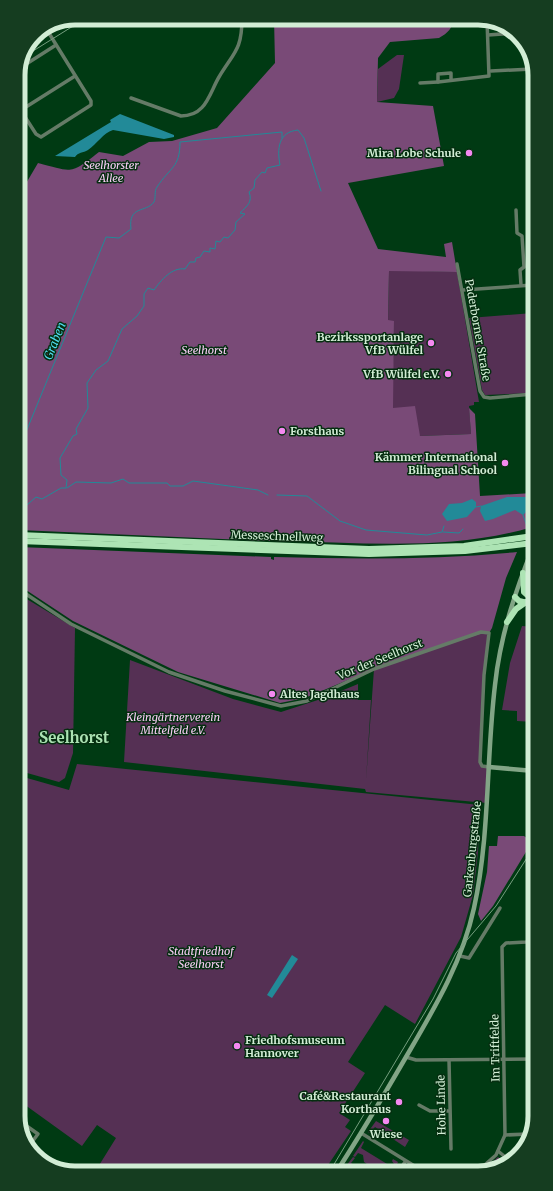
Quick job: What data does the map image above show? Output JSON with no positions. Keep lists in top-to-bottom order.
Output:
{
  "streets": {
    "highway": ["Messeschnellweg"],
    "main road": ["Garkenburgstraße"],
    "street": [
      "Paderborner Straße",
      "Vor der Seelhorst",
      "Im Triftfelde",
      "Hohe Linde"
    ]
  },
  "crossings": [
    ["Vor der Seelhorst", "Garkenburgstraße"]
  ],
  "districts": ["Seelhorst"],
  "water": ["Graben"],
  "parks": [
    "Seelhorster Allee",
    "Seelhorst",
    "Kleingärtnerverein Mittelfeld e.V.",
    "Stadtfriedhof Seelhorst"
  ],
  "places": [
    "Mira Lobe Schule",
    "Bezirkssportanlage VfB Wülfel",
    "VfB Wülfel e.V.",
    "Forsthaus",
    "Kämmer International Bilingual School",
    "Altes Jagdhaus",
    "Friedhofsmuseum Hannover",
    "Café&Restaurant Korthaus",
    "Wiese"
  ]
}
